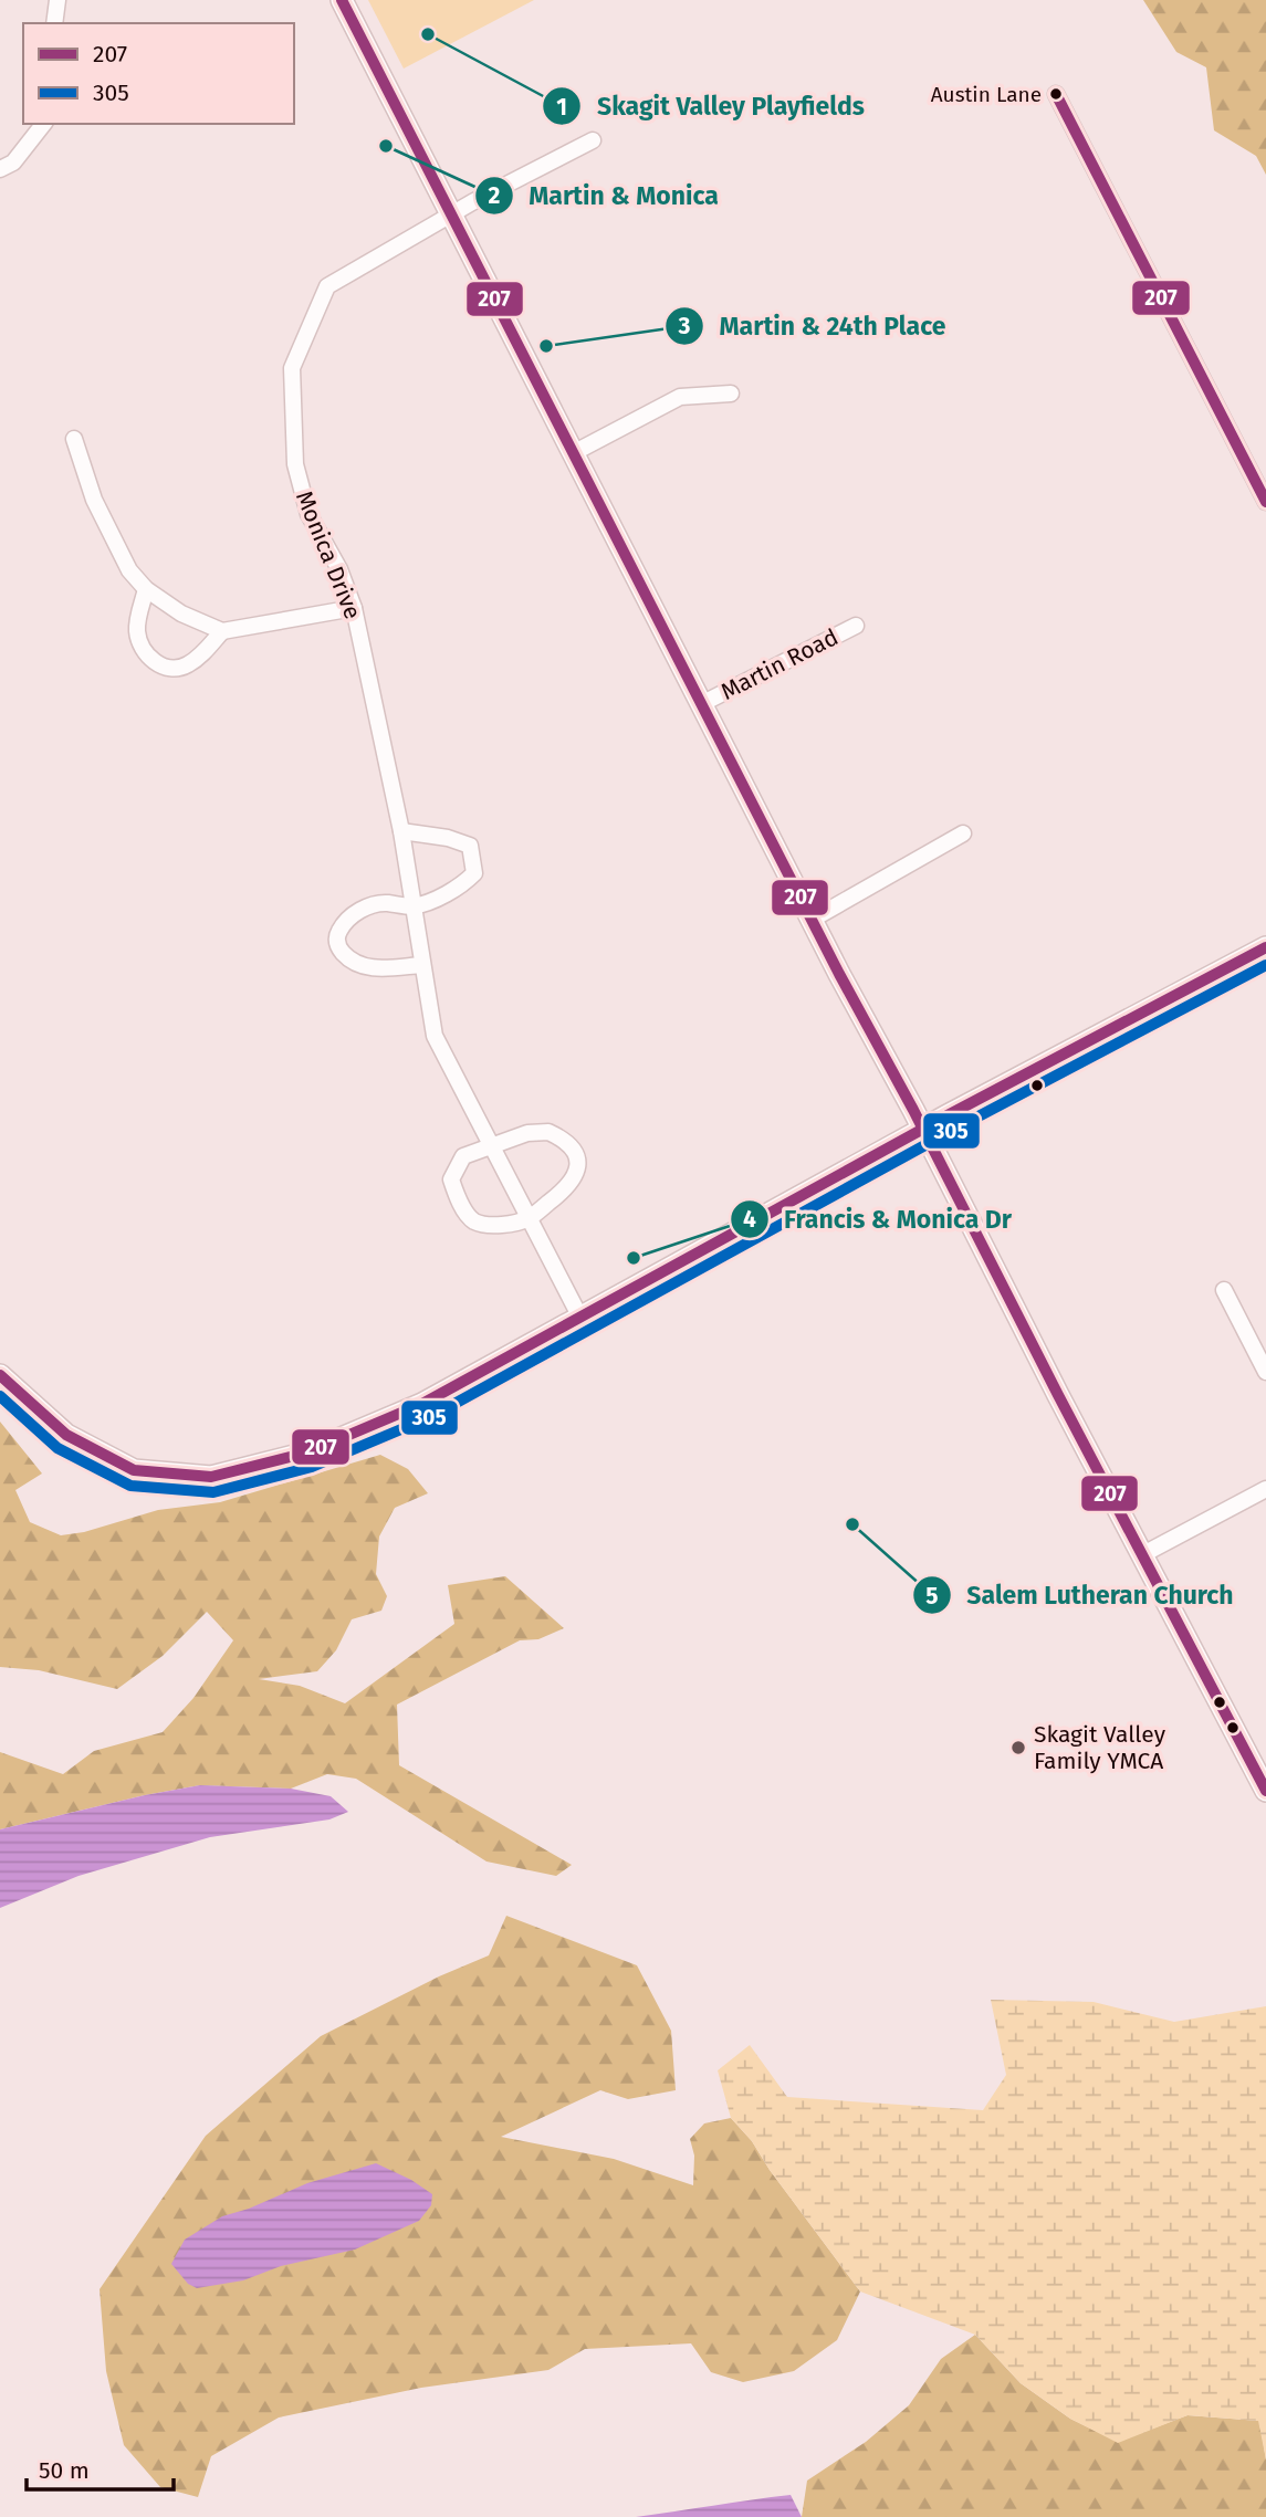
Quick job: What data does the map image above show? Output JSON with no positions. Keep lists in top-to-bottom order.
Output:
{
  "streets": {
    "street": ["Monica Drive", "Martin Road"]
  },
  "crossings": [
    ["Monica Drive", "Martin Road"]
  ],
  "places": [
    "Skagit Valley Playfields",
    "Austin Lane",
    "Martin & Monica",
    "Martin & 24th Place",
    "Francis & Monica Dr",
    "Salem Lutheran Church",
    "Skagit Valley Family YMCA"
  ],
  "lines": ["transit line 207", "transit line 305"],
  "legend": ["207", "305"],
  "scale_bar": "50 m"
}
